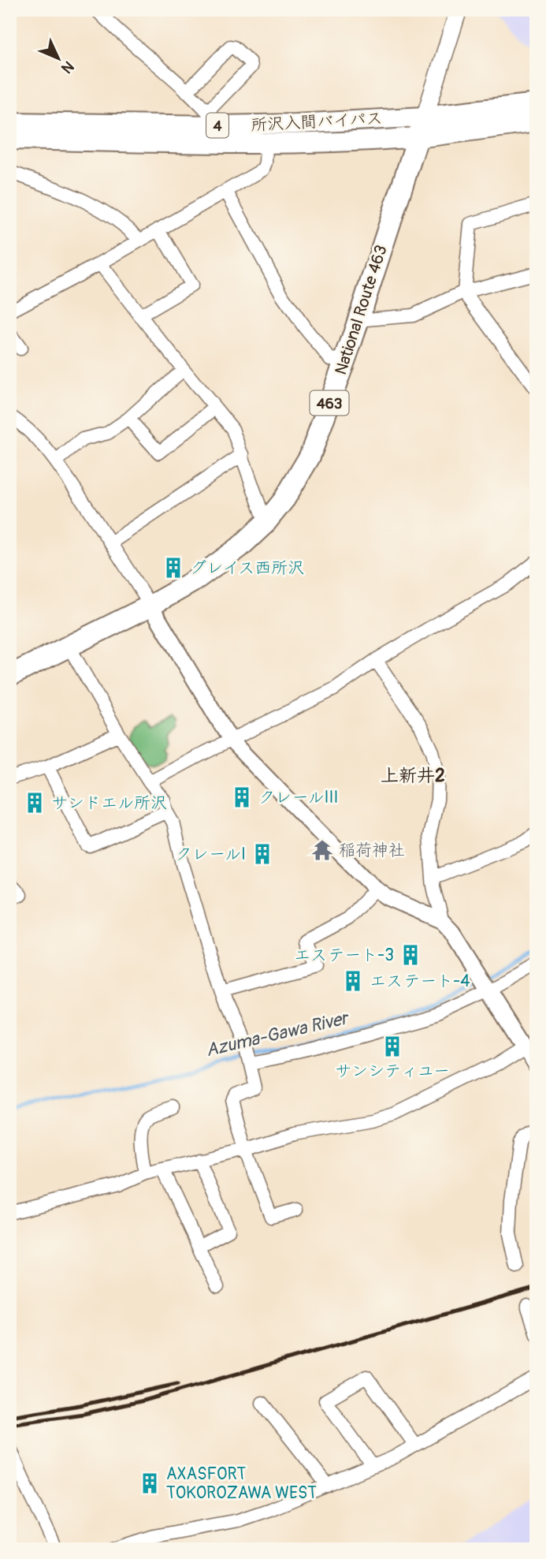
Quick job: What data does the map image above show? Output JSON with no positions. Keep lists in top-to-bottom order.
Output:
{
  "streets": {
    "highway": ["National Route 463", "463"],
    "main road": ["所沢入間バイパス", "4"]
  },
  "crossings": [
    ["所沢入間バイパス", "National Route 463"]
  ],
  "districts": ["上新井2"],
  "water": ["Azuma-Gawa River"],
  "places": {
    "building": [
      "グレイス西所沢",
      "クレールIII",
      "サンドエル所沢",
      "クレールI",
      "エステート-3",
      "エステート-4",
      "サンシティユー",
      "AXASFORT TOKOROZAWA WEST"
    ],
    "temple": ["稲荷神社"]
  },
  "north": "bottom right"
}
